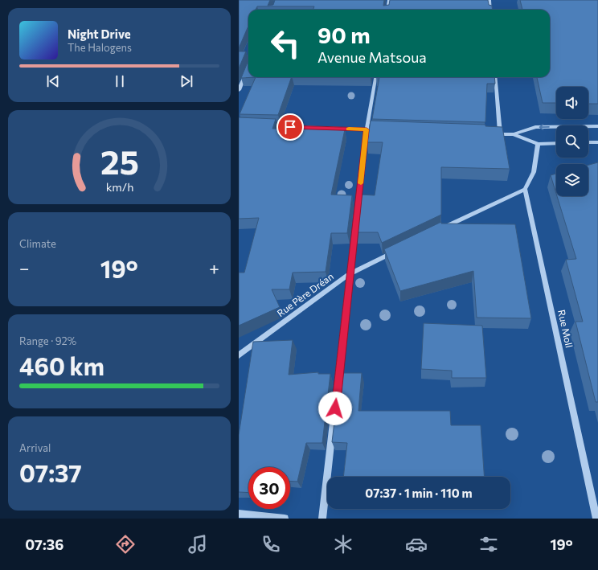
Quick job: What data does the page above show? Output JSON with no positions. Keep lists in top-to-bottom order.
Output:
{
  "streets": {
    "street": ["Rue Père Dréan", "Rue Moll"]
  },
  "page": {
    "turn": ["90 m", "Avenue Matsoua"],
    "song": ["Night Drive", "The Halogens"],
    "tile": [
      "Climate",
      ["Range · 92%", "460 km"],
      ["Arrival", "07:37"]
    ],
    "heat": ["−", "19°", "+"],
    "limit": "30",
    "trip": "07:37 · 1 min · 110 m",
    "tabs": ["07:36", "19°"],
    "gauge": ["25", "km/h"]
  }
}
